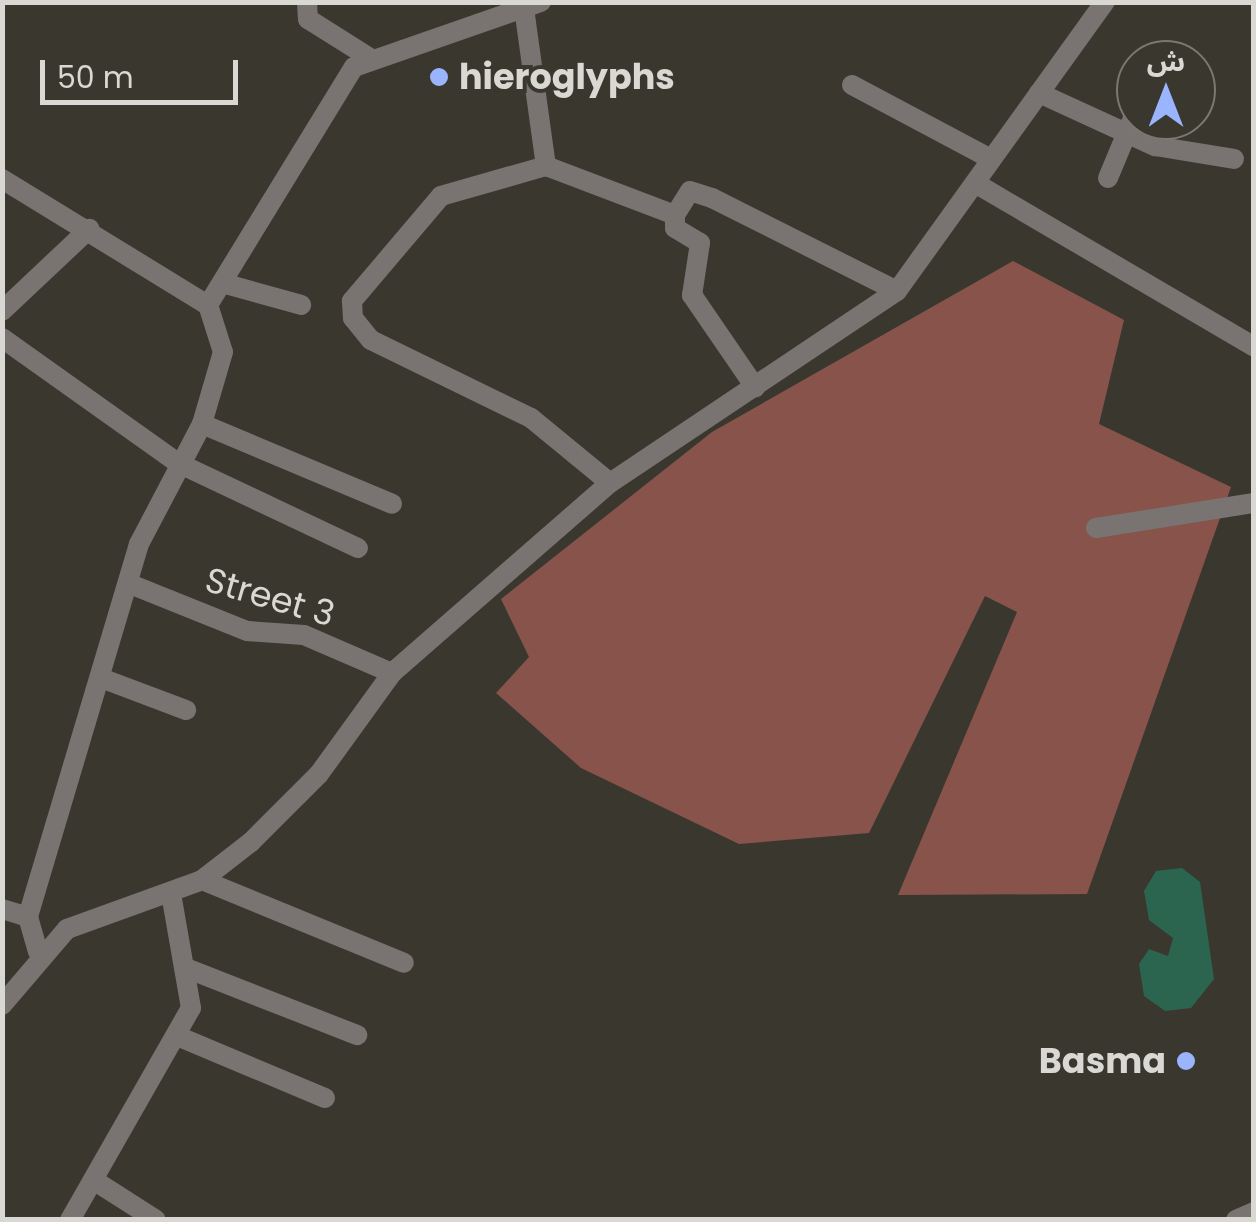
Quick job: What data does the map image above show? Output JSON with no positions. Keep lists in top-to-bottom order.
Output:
{
  "streets": {
    "street": ["Street 3"]
  },
  "places": ["hieroglyphs", "Basma"],
  "scale_bar": "50 m",
  "north": "top"
}
